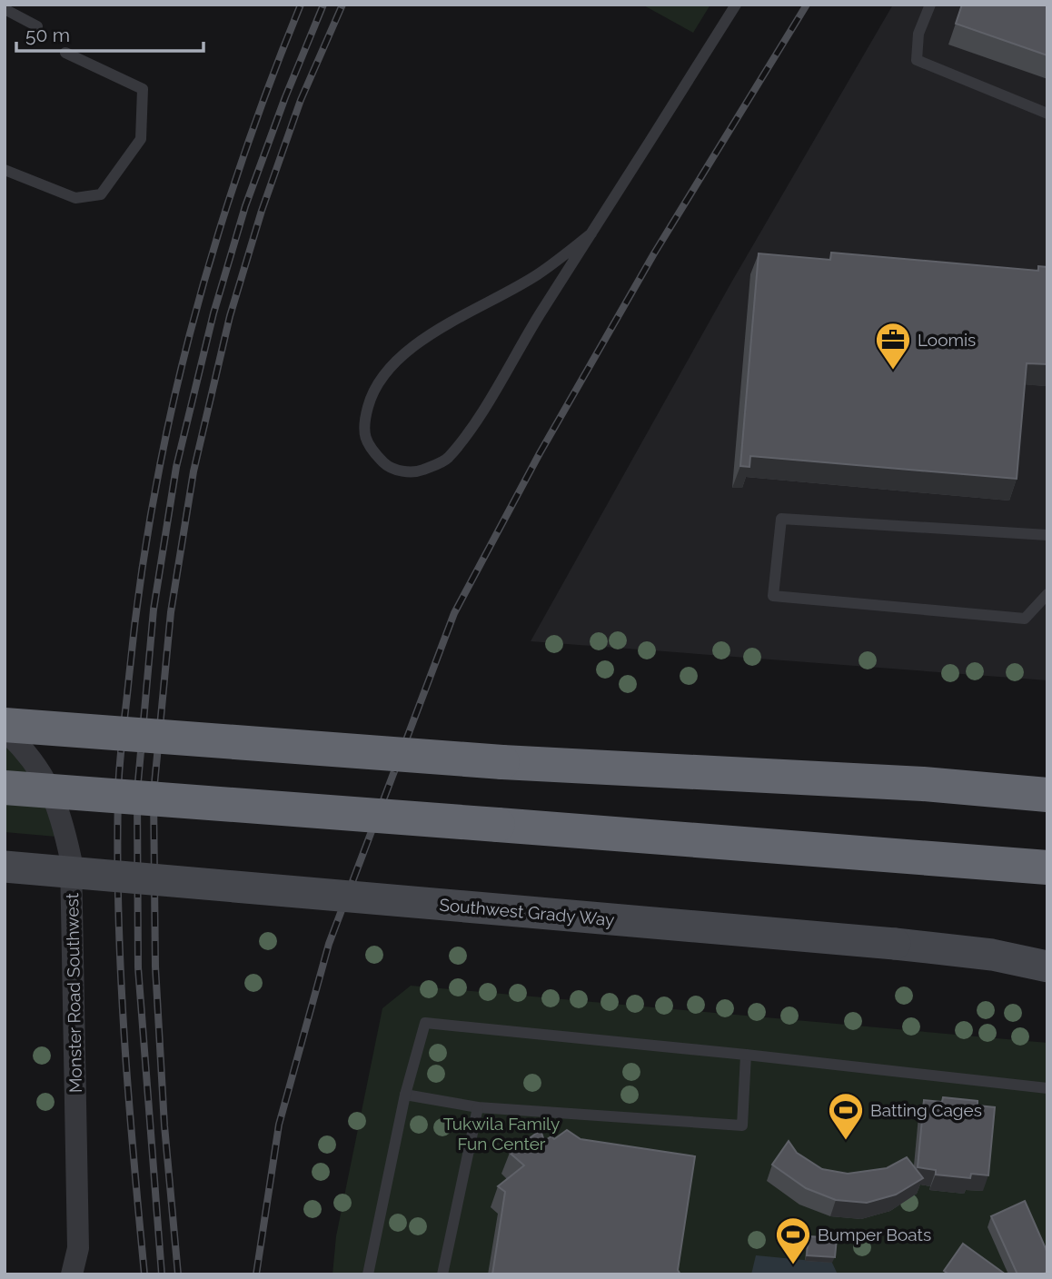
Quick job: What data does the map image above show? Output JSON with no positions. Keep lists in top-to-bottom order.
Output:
{
  "streets": {
    "main road": ["Southwest Grady Way"],
    "street": ["Monster Road Southwest"]
  },
  "parks": ["Tukwila Family Fun Center"],
  "places": {
    "office": ["Loomis"],
    "sports": ["Batting Cages", "Bumper Boats"]
  },
  "scale_bar": "50 m"
}
